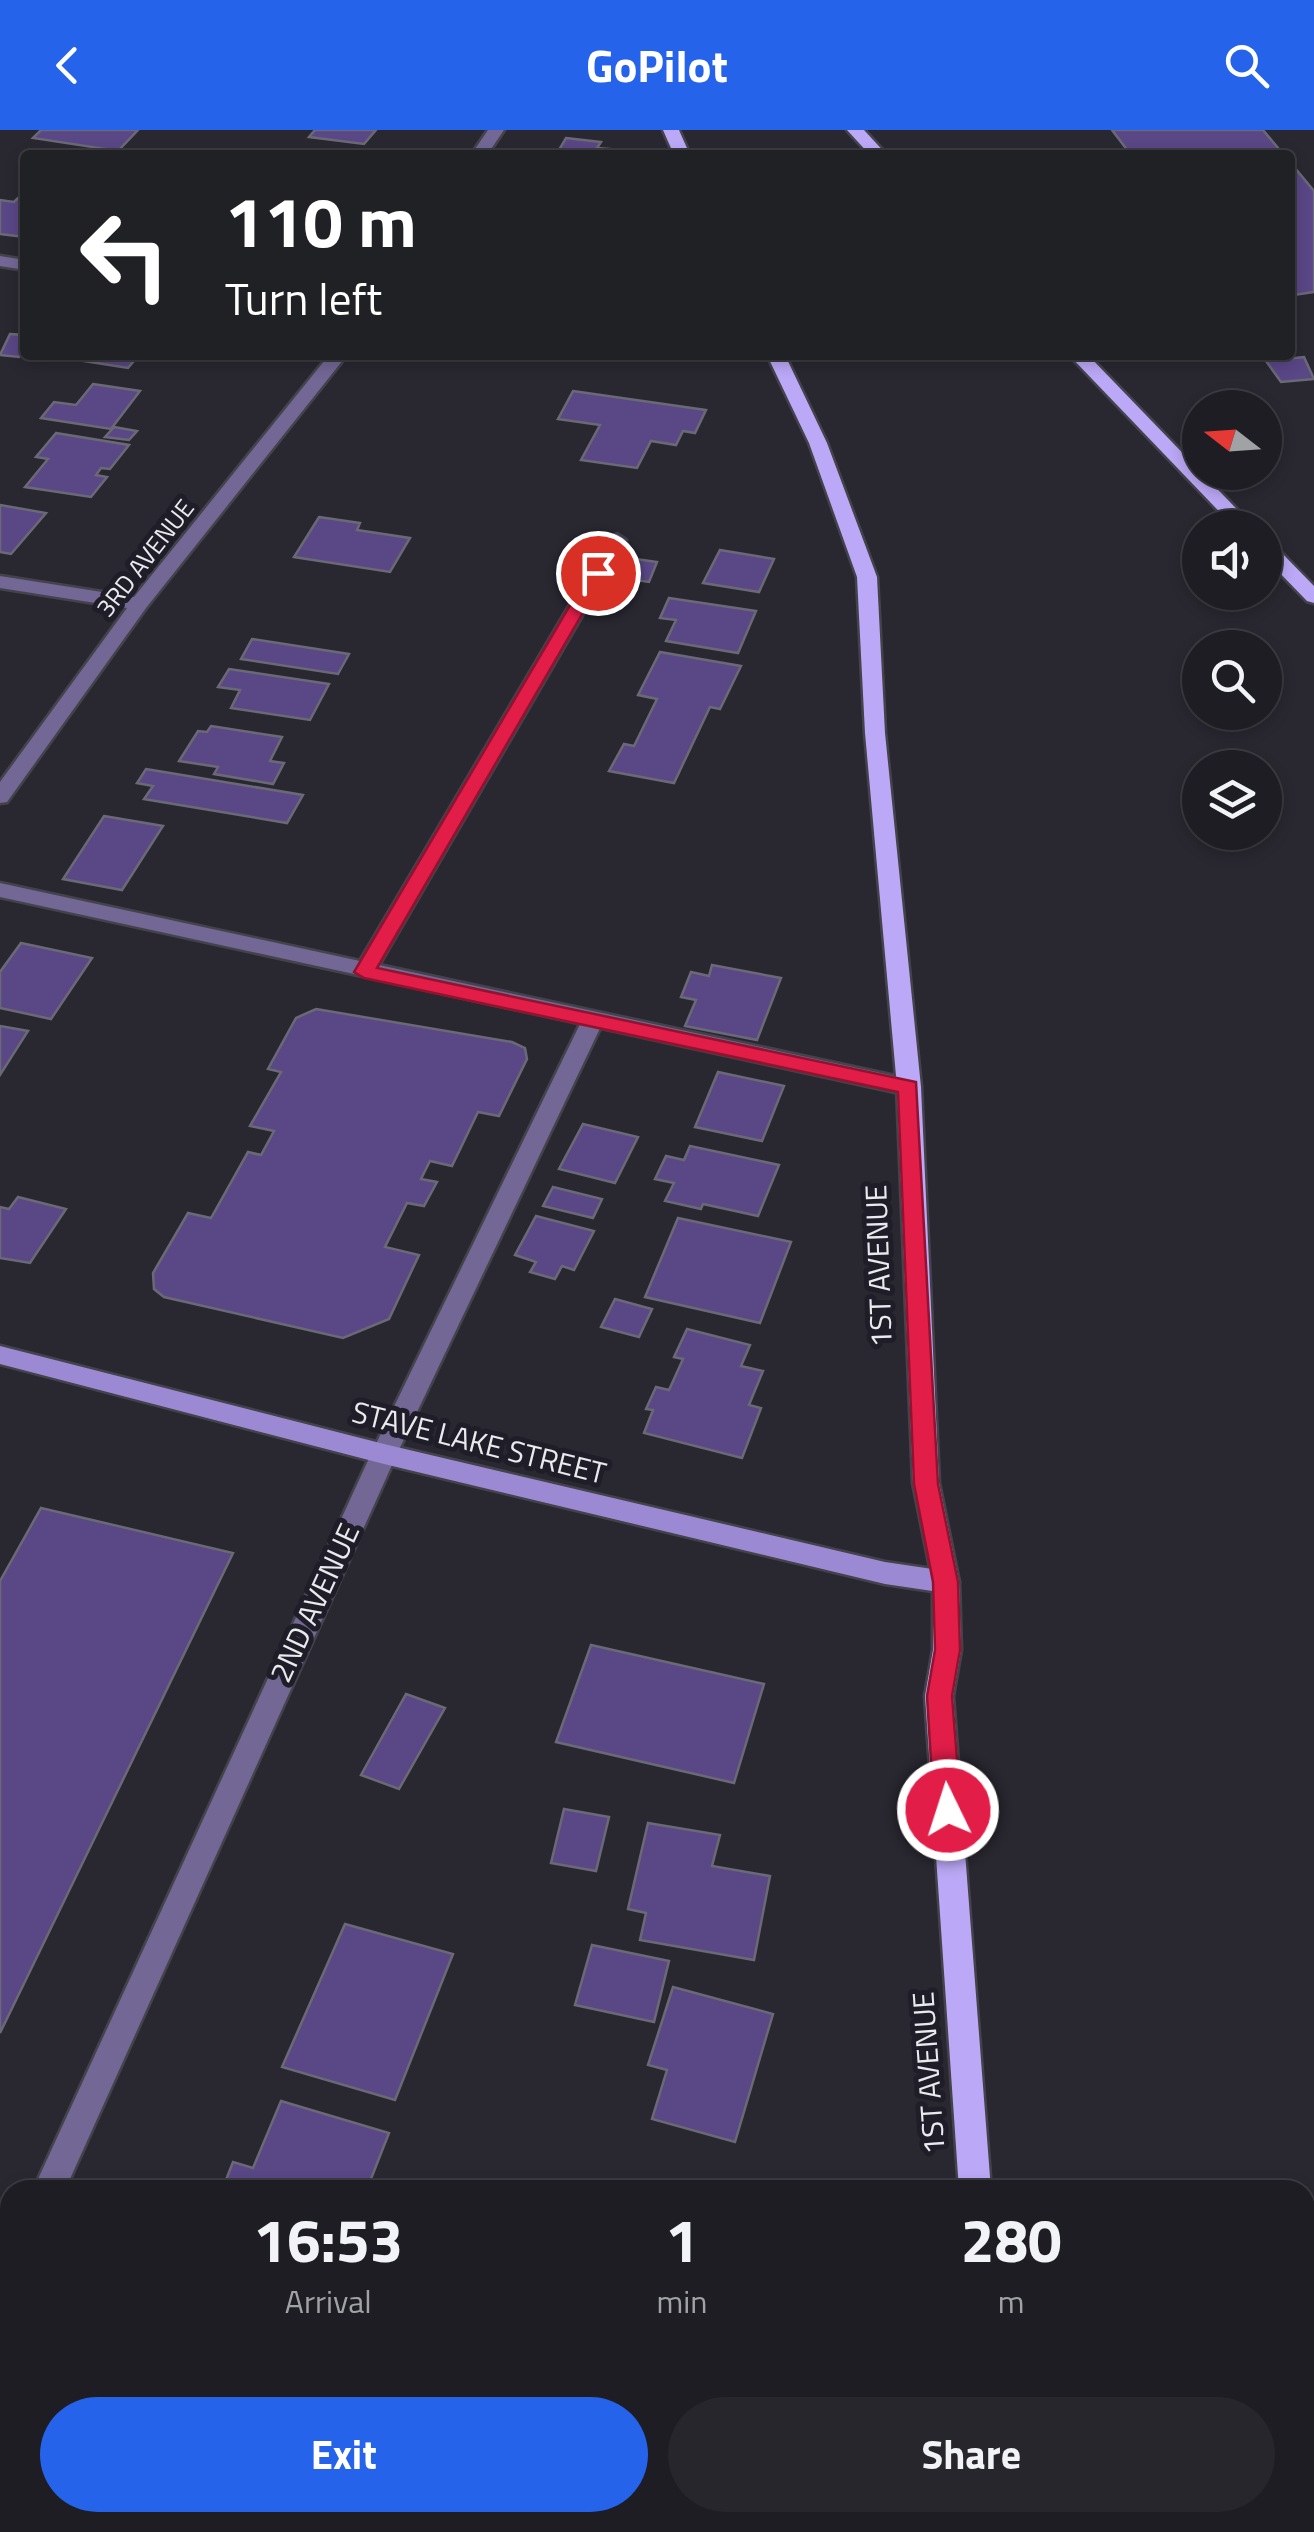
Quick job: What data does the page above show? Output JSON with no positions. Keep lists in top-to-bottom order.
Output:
{
  "streets": {
    "main road": ["1ST AVENUE", "STAVE LAKE STREET"],
    "street": ["3RD AVENUE", "2ND AVENUE"]
  },
  "crossings": [
    ["1ST AVENUE", "STAVE LAKE STREET"],
    ["STAVE LAKE STREET", "2ND AVENUE"]
  ],
  "north": "left",
  "page": {
    "header": "GoPilot",
    "turn": ["110 m", "Turn left"],
    "eta": [
      "16:53",
      "Arrival",
      "1",
      "min",
      "280",
      "m"
    ],
    "buttons": ["Exit", "Share"]
  }
}
